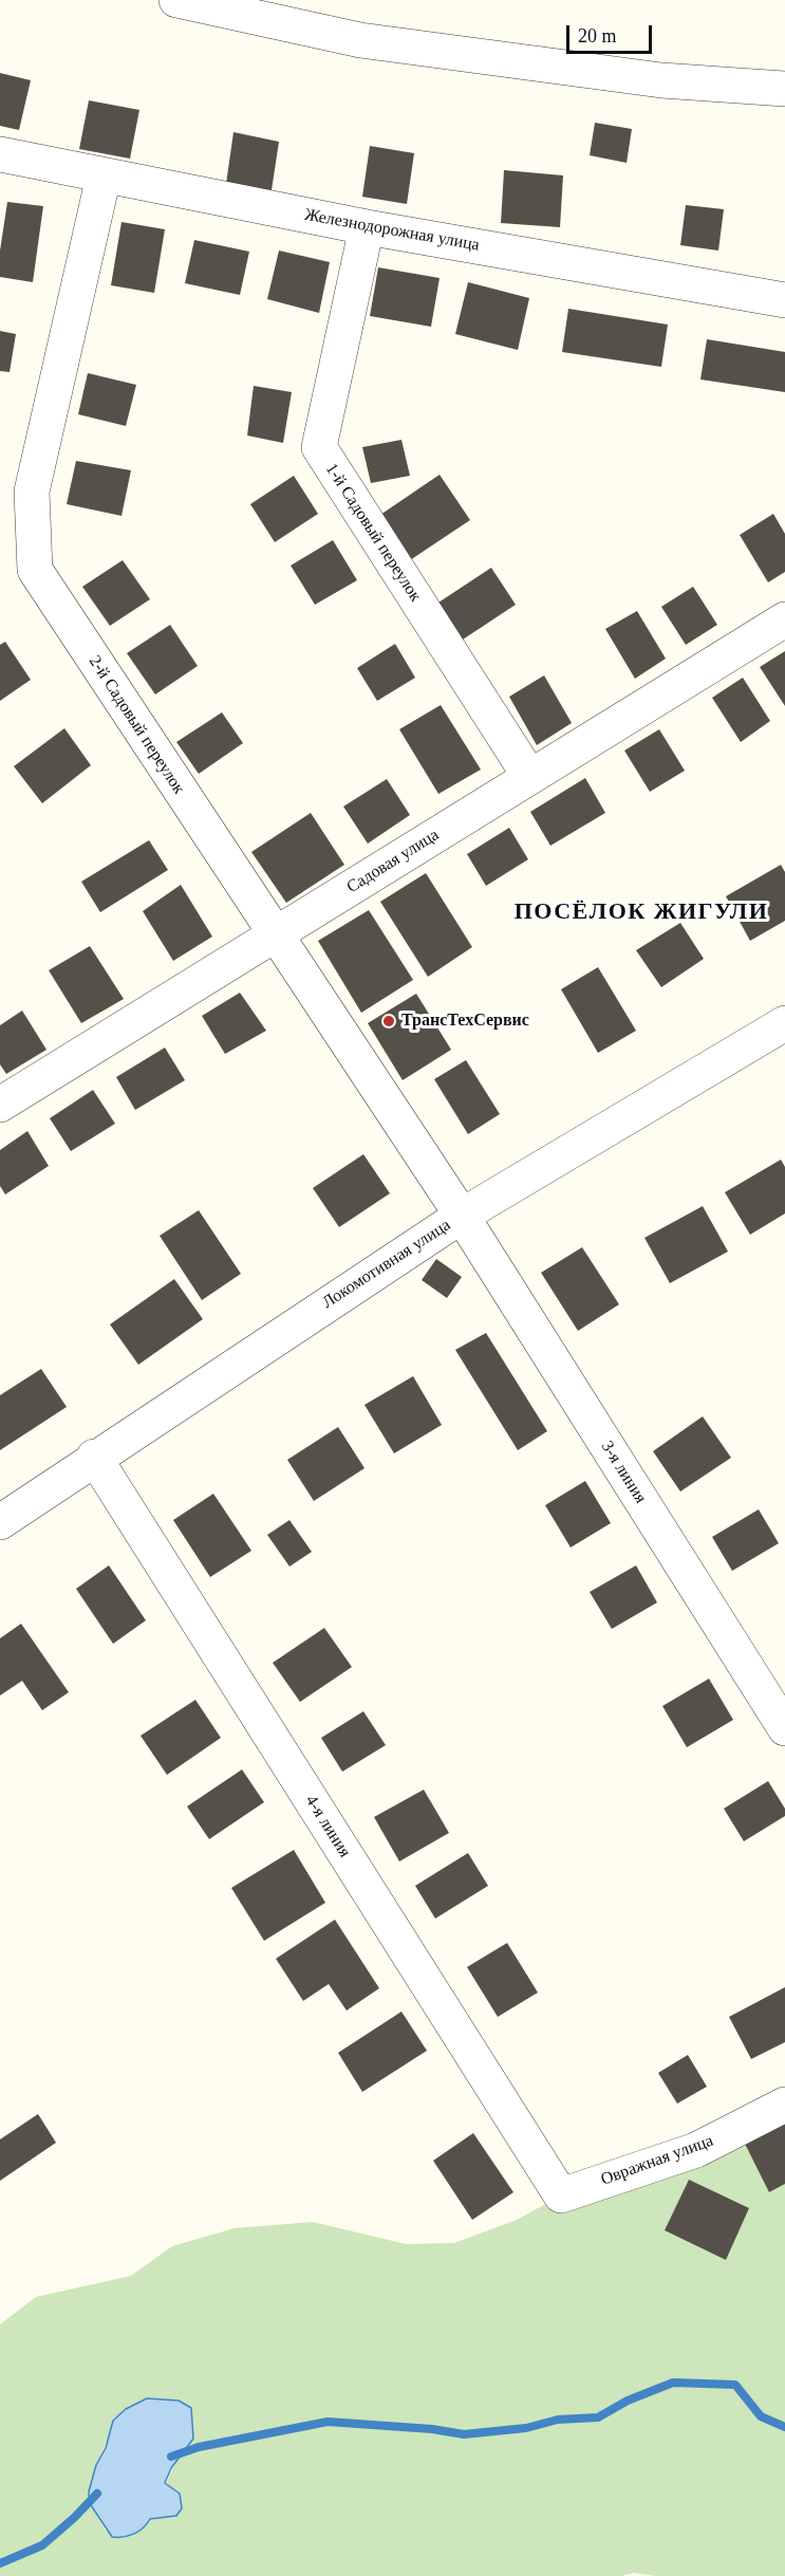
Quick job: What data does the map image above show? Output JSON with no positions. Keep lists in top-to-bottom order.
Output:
{
  "streets": {
    "street": [
      "Железнодорожная улица",
      "1-й Садовый переулок",
      "2-й Садовый переулок",
      "Садовая улица",
      "Локомотивная улица",
      "3-я линия",
      "4-я линия",
      "Овражная улица"
    ]
  },
  "crossings": [
    ["Железнодорожная улица", "1-й Садовый переулок"],
    ["Железнодорожная улица", "2-й Садовый переулок"],
    ["1-й Садовый переулок", "Садовая улица"],
    ["2-й Садовый переулок", "Садовая улица"],
    ["2-й Садовый переулок", "Локомотивная улица"],
    ["2-й Садовый переулок", "3-я линия"],
    ["Локомотивная улица", "3-я линия"],
    ["Локомотивная улица", "4-я линия"],
    ["4-я линия", "Овражная улица"]
  ],
  "districts": ["ПОСЁЛОК ЖИГУЛИ"],
  "places": ["ТрансТехСервис"],
  "scale_bar": "20 m"
}
